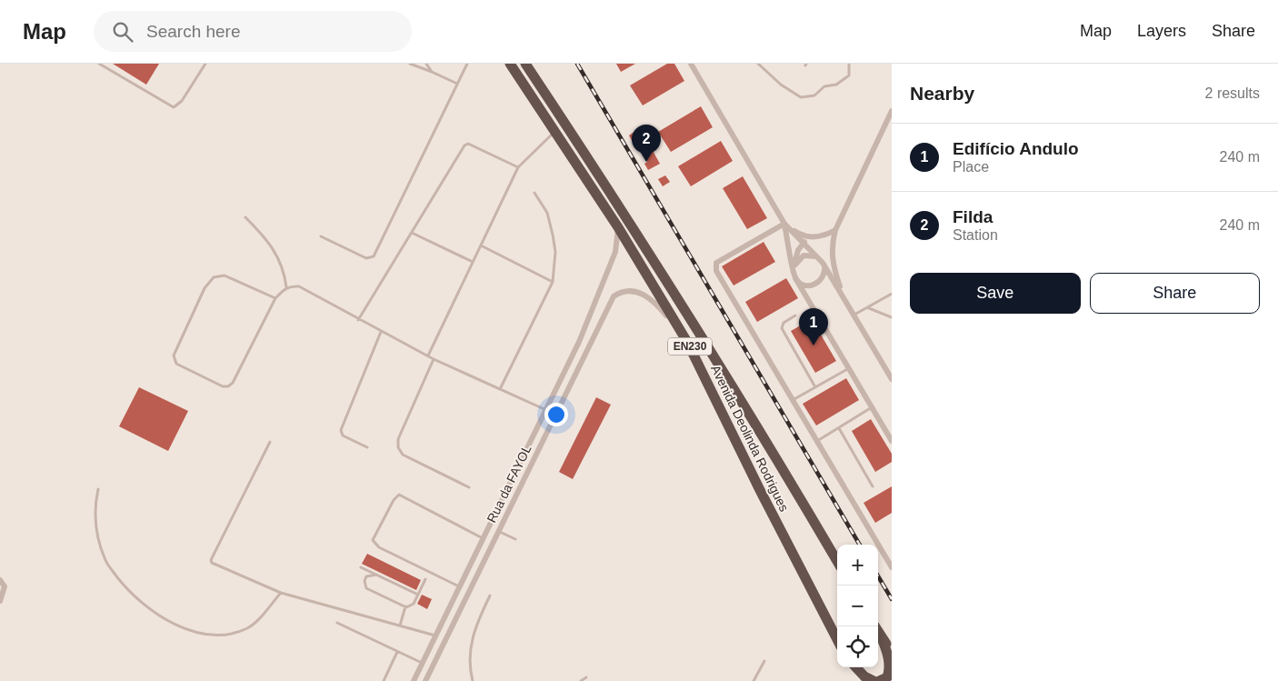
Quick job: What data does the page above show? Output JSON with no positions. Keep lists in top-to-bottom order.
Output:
{
  "streets": {
    "highway": ["EN230", "Avenida Deolinda Rodrigues"],
    "street": ["Rua da FAYOL"]
  },
  "crossings": [
    ["Avenida Deolinda Rodrigues", "Rua da FAYOL"]
  ],
  "page": {
    "header": "Map",
    "search": "Search here",
    "nav": ["Map", "Layers", "Share"],
    "heading": ["Nearby", "2 results"],
    "list": [
      {
        "mark": "1",
        "name": "Edifício Andulo",
        "note": "Place",
        "value": "240 m"
      },
      {
        "mark": "2",
        "name": "Filda",
        "note": "Station",
        "value": "240 m"
      }
    ],
    "pins": ["2", "1"],
    "buttons": ["Save", "Share"],
    "map_buttons": ["+", "−"]
  }
}
